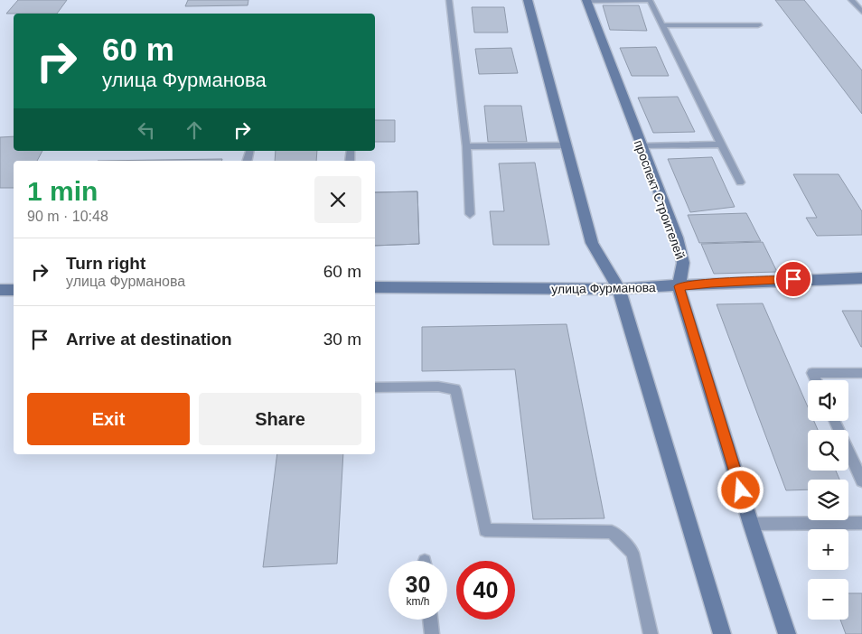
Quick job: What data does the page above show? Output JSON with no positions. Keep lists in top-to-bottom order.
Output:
{
  "streets": {
    "street": ["проспект Строителей", "улица Фурманова"]
  },
  "crossings": [
    ["проспект Строителей", "улица Фурманова"]
  ],
  "page": {
    "turn": ["60 m", "улица Фурманова"],
    "heading": ["1 min", "90 m · 10:48"],
    "list": [
      {
        "name": "Turn right",
        "note": "улица Фурманова",
        "value": "60 m"
      },
      {
        "name": "Arrive at destination",
        "value": "30 m"
      }
    ],
    "map_buttons": ["+", "−"],
    "buttons": ["Exit", "Share"],
    "speed": "30 km/h",
    "limit": "40"
  }
}
